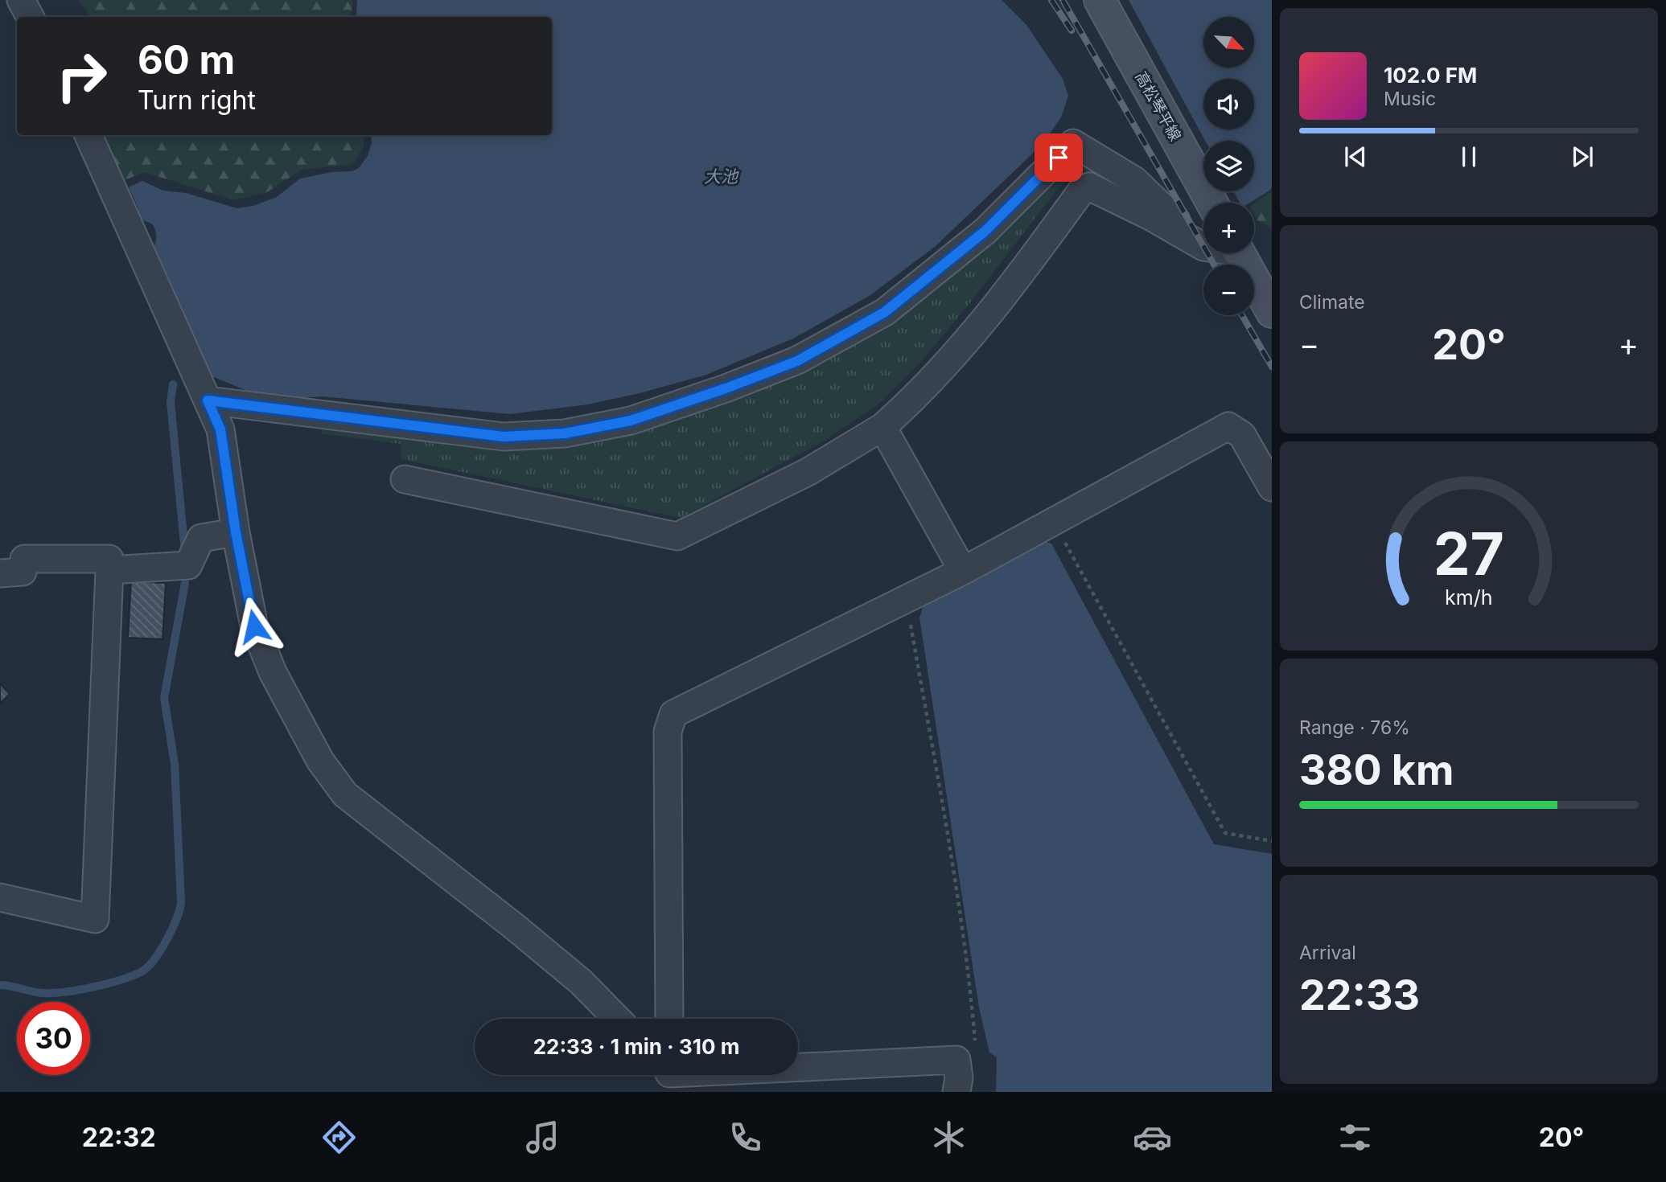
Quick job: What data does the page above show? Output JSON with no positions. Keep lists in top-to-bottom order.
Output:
{
  "streets": {
    "main road": ["高松琴平線"]
  },
  "water": ["大池"],
  "north": "bottom right",
  "page": {
    "map_buttons": ["+", "−"],
    "turn": ["60 m", "Turn right"],
    "song": ["102.0 FM", "Music"],
    "tile": [
      "Climate",
      ["Range · 76%", "380 km"],
      ["Arrival", "22:33"]
    ],
    "heat": ["−", "20°", "+"],
    "limit": "30",
    "trip": "22:33 · 1 min · 310 m",
    "tabs": ["22:32", "20°"],
    "gauge": ["27", "km/h"]
  }
}
